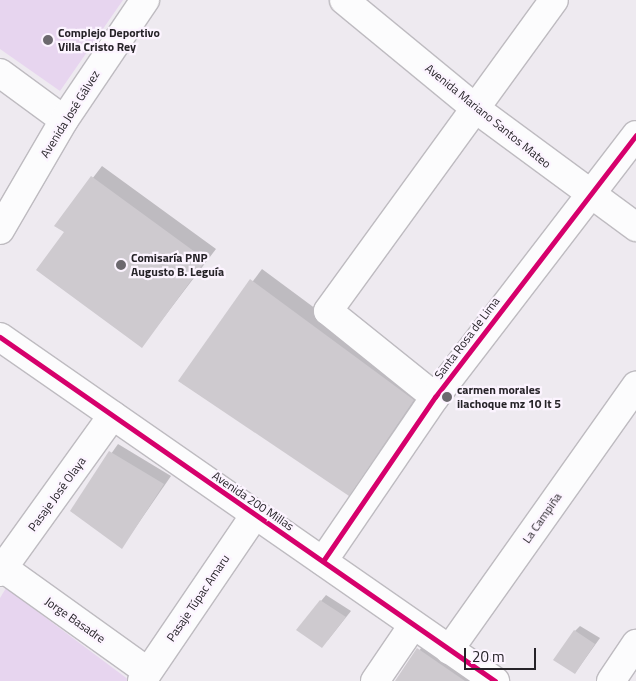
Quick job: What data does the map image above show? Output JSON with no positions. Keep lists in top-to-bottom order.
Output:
{
  "streets": {
    "street": [
      "Avenida José Gálvez",
      "Avenida Mariano Santos Mateo",
      "Santa Rosa de Lima",
      "Pasaje José Olaya",
      "Avenida 200 Millas",
      "La Campiña",
      "Pasaje Túpac Amaru",
      "Jorge Basadre"
    ]
  },
  "crossings": [
    ["Avenida Mariano Santos Mateo", "Santa Rosa de Lima"],
    ["Santa Rosa de Lima", "Avenida 200 Millas"],
    ["Pasaje José Olaya", "Avenida 200 Millas"],
    ["Pasaje José Olaya", "Jorge Basadre"],
    ["Avenida 200 Millas", "La Campiña"],
    ["Avenida 200 Millas", "Pasaje Túpac Amaru"],
    ["Pasaje Túpac Amaru", "Jorge Basadre"]
  ],
  "places": ["Complejo Deportivo Villa Cristo Rey", "Comisaría PNP Augusto B. Leguía", "carmen morales ilachoque mz 10 lt 5"],
  "scale_bar": "20 m"
}
